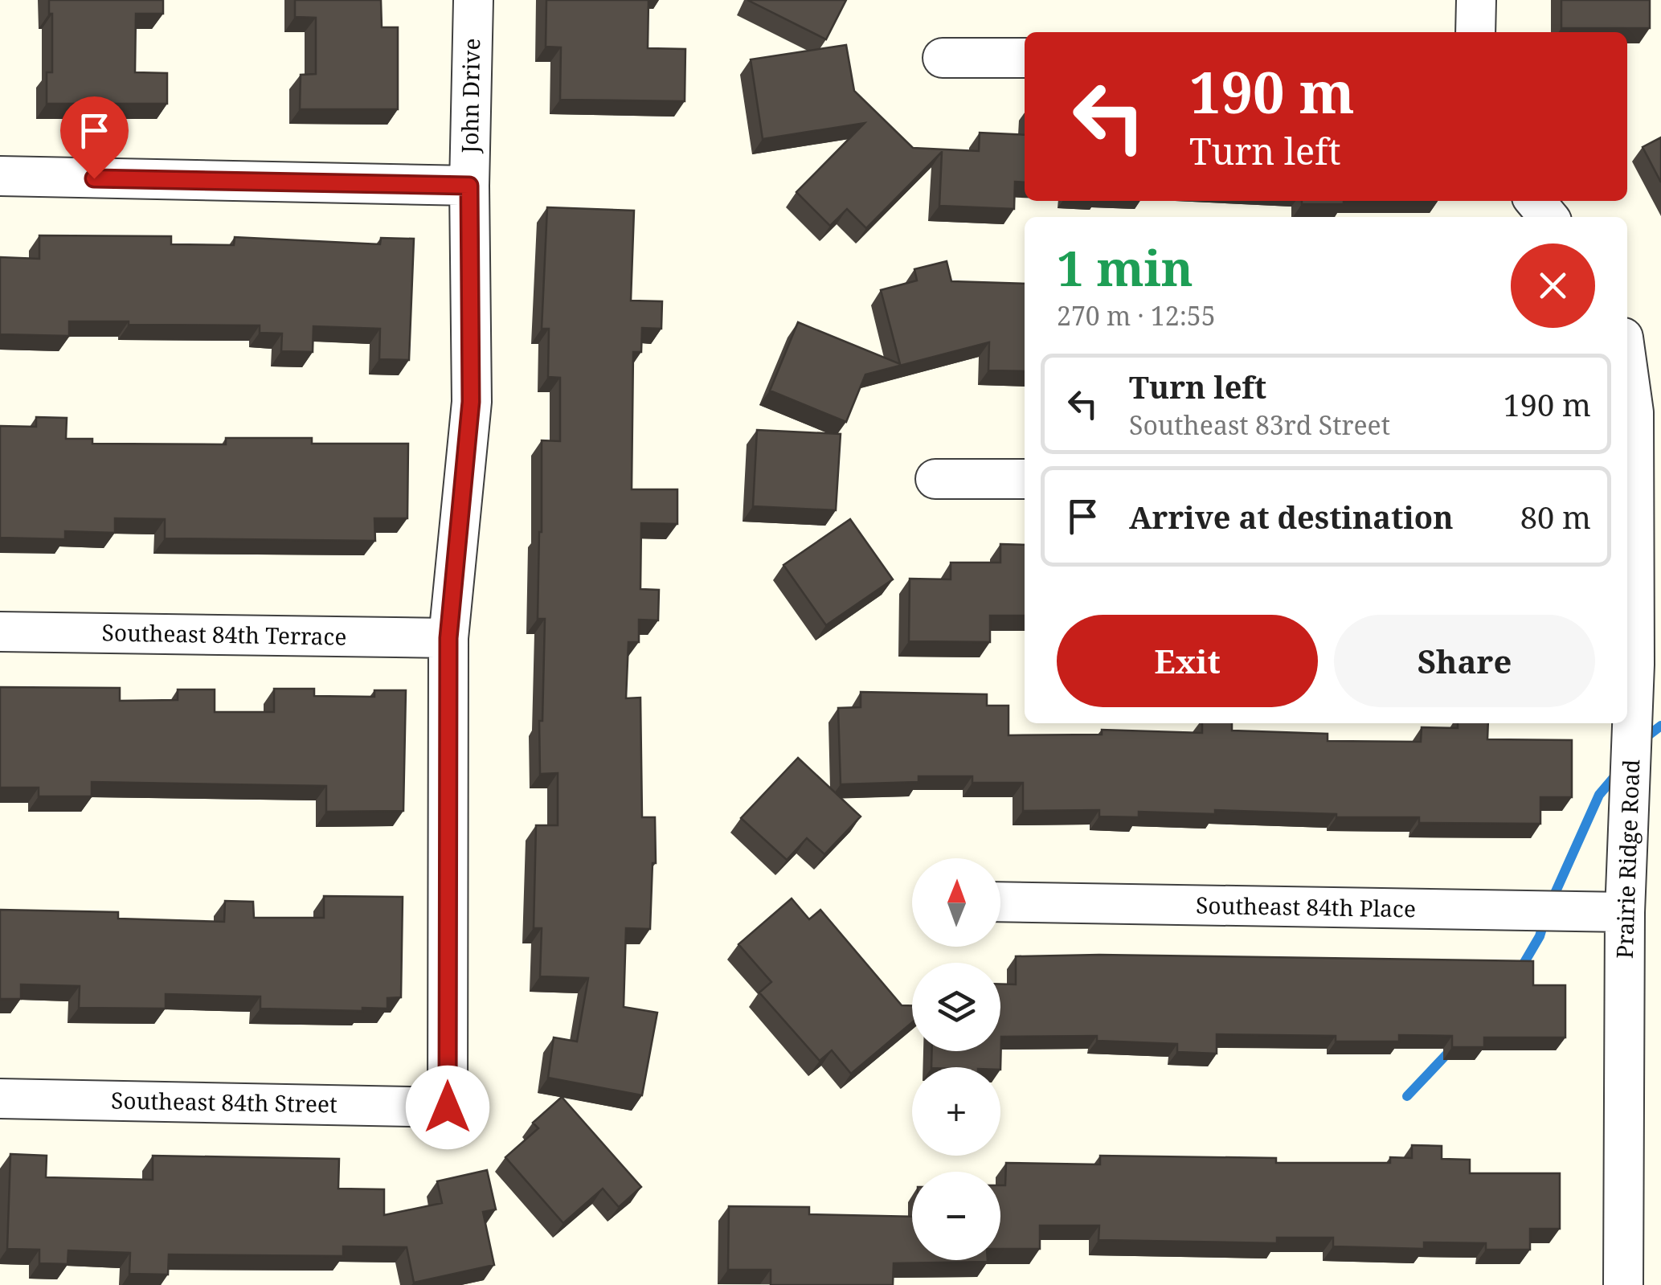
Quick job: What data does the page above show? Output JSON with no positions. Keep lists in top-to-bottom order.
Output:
{
  "streets": {
    "street": [
      "John Drive",
      "Southeast 84th Terrace",
      "Prairie Ridge Road",
      "Southeast 84th Place",
      "Southeast 84th Street"
    ]
  },
  "crossings": [
    ["John Drive", "Southeast 84th Terrace"],
    ["John Drive", "Southeast 84th Street"],
    ["Prairie Ridge Road", "Southeast 84th Place"]
  ],
  "north": "top",
  "page": {
    "turn": ["190 m", "Turn left"],
    "heading": ["1 min", "270 m · 12:55"],
    "list": [
      {
        "name": "Turn left",
        "note": "Southeast 83rd Street",
        "value": "190 m"
      },
      {
        "name": "Arrive at destination",
        "value": "80 m"
      }
    ],
    "buttons": ["Exit", "Share"],
    "map_buttons": ["+", "−"]
  }
}
